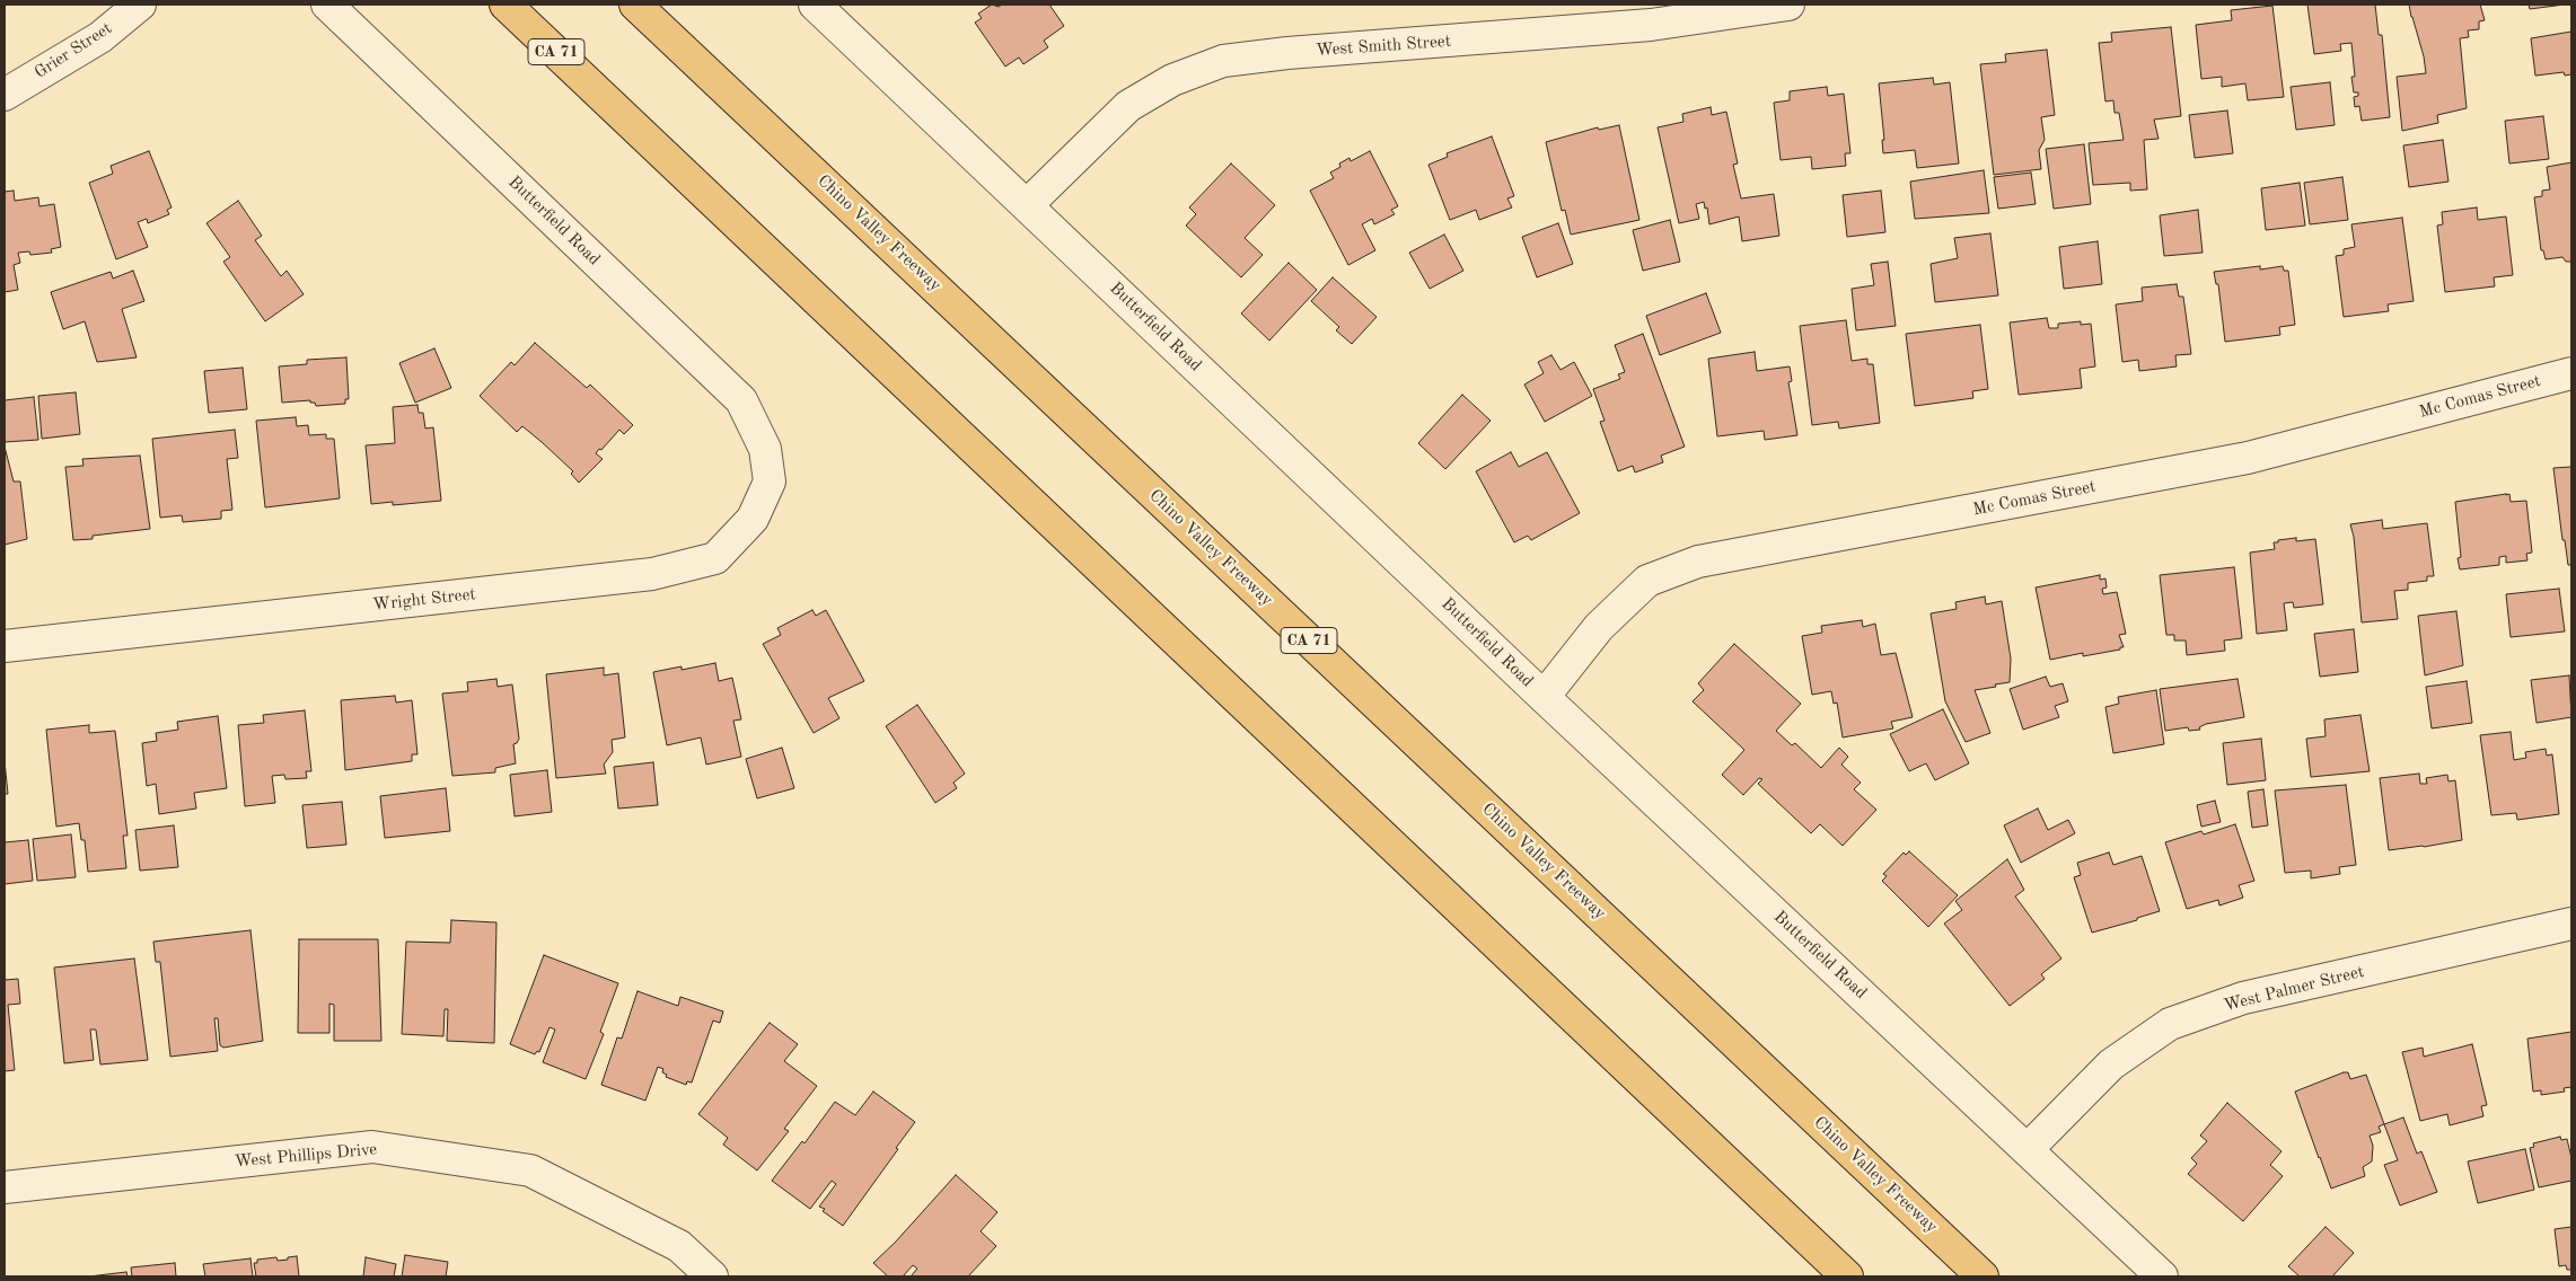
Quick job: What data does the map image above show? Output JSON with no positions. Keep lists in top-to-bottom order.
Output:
{
  "streets": {
    "highway": ["CA 71", "Chino Valley Freeway"],
    "street": [
      "West Smith Street",
      "Grier Street",
      "Butterfield Road",
      "Mc Comas Street",
      "Wright Street",
      "West Palmer Street",
      "West Phillips Drive"
    ]
  },
  "crossings": [
    ["West Smith Street", "Butterfield Road"],
    ["Butterfield Road", "Mc Comas Street"],
    ["Butterfield Road", "Wright Street"],
    ["Butterfield Road", "West Palmer Street"]
  ]
}
